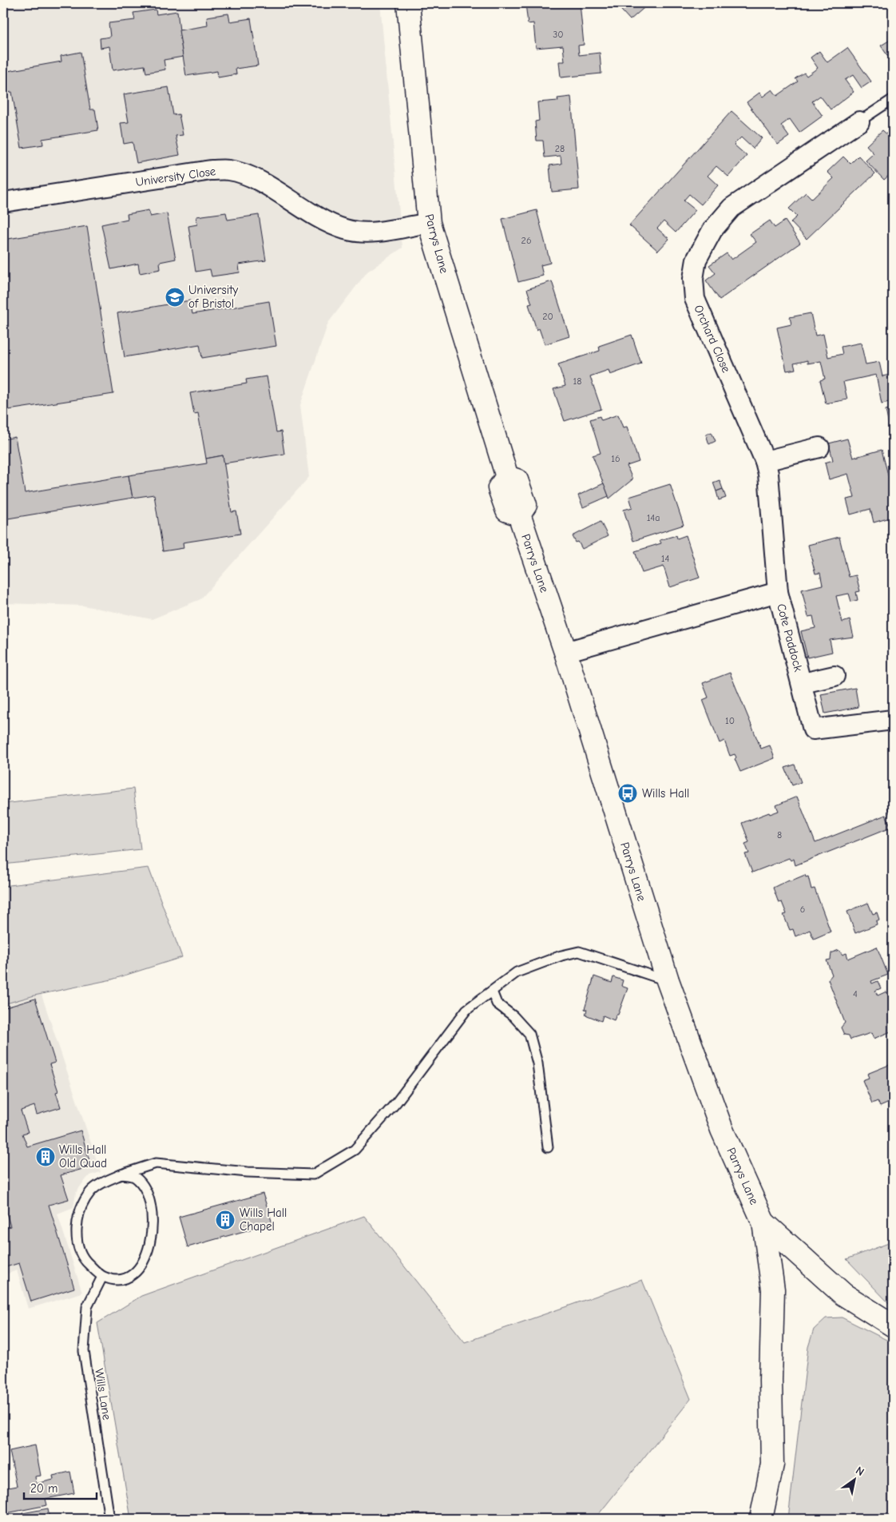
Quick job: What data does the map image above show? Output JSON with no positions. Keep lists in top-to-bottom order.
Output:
{
  "streets": {
    "main road": ["Parrys Lane"],
    "street": ["University Close", "Orchard Close", "Cote Paddock"],
    "lane": ["Wills Lane"]
  },
  "crossings": [
    ["University Close", "Parrys Lane"],
    ["Orchard Close", "Cote Paddock"]
  ],
  "places": {
    "school or university": ["University of Bristol"],
    "bus stop": ["Wills Hall"],
    "building": ["Wills Hall Old Quad", "Wills Hall Chapel"]
  },
  "house_numbers": [
    "30",
    "28",
    "26",
    "20",
    "18",
    "16",
    "14a",
    "14",
    "10",
    "8",
    "6",
    "4"
  ],
  "scale_bar": "20 m",
  "north": "top right"
}
